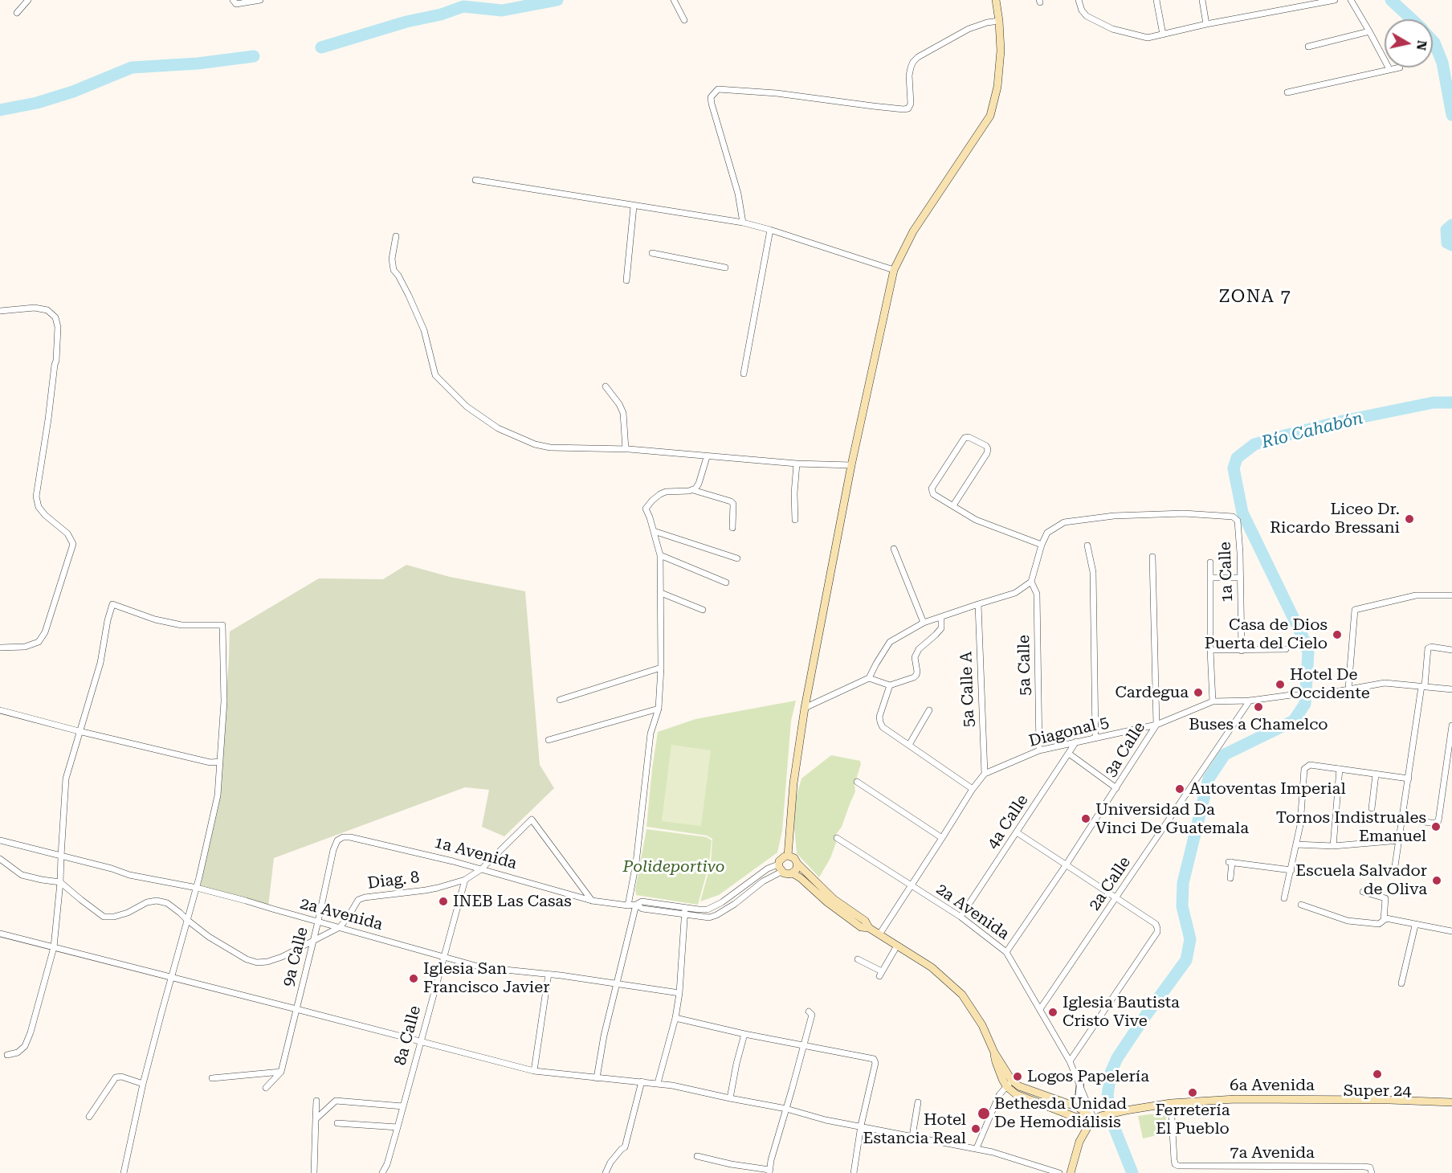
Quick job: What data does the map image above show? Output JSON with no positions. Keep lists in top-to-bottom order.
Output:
{
  "streets": {
    "main road": ["6a Avenida"],
    "street": [
      "1a Calle",
      "5a Calle",
      "5a Calle A",
      "Diagonal 5",
      "3a Calle",
      "4a Calle",
      "1a Avenida",
      "Diag. 8",
      "2a Calle",
      "2a Avenida",
      "9a Calle",
      "8a Calle",
      "7a Avenida"
    ]
  },
  "crossings": [
    ["5a Calle", "Diagonal 5"],
    ["5a Calle A", "Diagonal 5"],
    ["Diagonal 5", "3a Calle"],
    ["Diagonal 5", "4a Calle"],
    ["Diagonal 5", "2a Calle"],
    ["Diagonal 5", "2a Avenida"],
    ["3a Calle", "2a Avenida"],
    ["4a Calle", "2a Avenida"],
    ["1a Avenida", "9a Calle"],
    ["Diag. 8", "2a Avenida"],
    ["Diag. 8", "8a Calle"],
    ["2a Calle", "2a Avenida"],
    ["2a Avenida", "9a Calle"],
    ["2a Avenida", "8a Calle"],
    ["2a Avenida", "6a Avenida"],
    ["6a Avenida", "7a Avenida"]
  ],
  "districts": ["ZONA 7"],
  "water": ["Río Cahabón"],
  "parks": ["Polideportivo"],
  "places": [
    "Liceo Dr. Ricardo Bressani",
    "Casa de Dios Puerta del Cielo",
    "Hotel De Occidente",
    "Cardegua",
    "Buses a Chamelco",
    "Autoventas Imperial",
    "Universidad Da Vinci De Guatemala",
    "Tornos Indistruales Emanuel",
    "Escuela Salvador de Oliva",
    "INEB Las Casas",
    "Iglesia San Francisco Javier",
    "Iglesia Bautista Cristo Vive",
    "Super 24",
    "Logos Papelería",
    "Ferretería El Pueblo",
    "Bethesda Unidad De Hemodiálisis",
    "Hotel Estancia Real"
  ],
  "north": "right"
}
